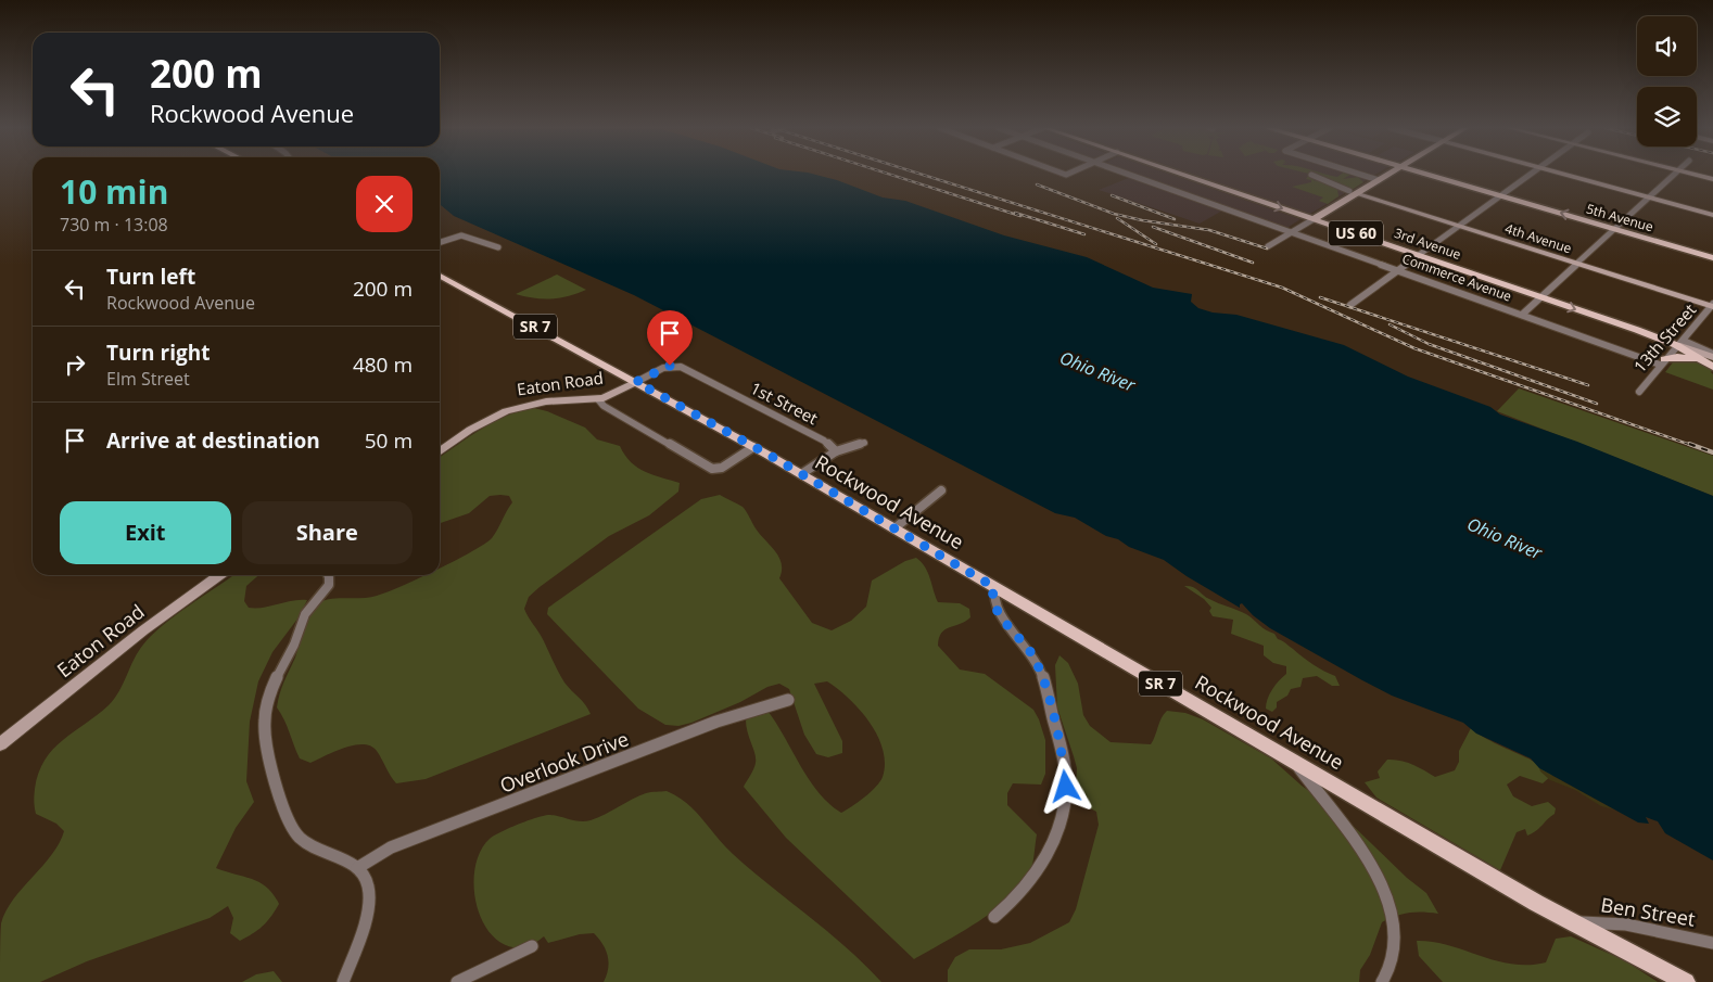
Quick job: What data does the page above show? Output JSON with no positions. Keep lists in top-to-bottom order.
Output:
{
  "streets": {
    "main road": [
      "5th Avenue",
      "US 60",
      "3rd Avenue",
      "SR 7",
      "Rockwood Avenue"
    ],
    "street": [
      "4th Avenue",
      "Commerce Avenue",
      "13th Street",
      "Eaton Road",
      "1st Street",
      "Overlook Drive",
      "Ben Street"
    ]
  },
  "crossings": [
    ["US 60", "3rd Avenue"],
    ["US 60", "13th Street"],
    ["4th Avenue", "13th Street"],
    ["3rd Avenue", "13th Street"],
    ["Commerce Avenue", "13th Street"],
    ["SR 7", "Eaton Road"],
    ["SR 7", "1st Street"],
    ["SR 7", "Rockwood Avenue"],
    ["Eaton Road", "1st Street"],
    ["Eaton Road", "Rockwood Avenue"],
    ["1st Street", "Rockwood Avenue"],
    ["Rockwood Avenue", "Ben Street"]
  ],
  "one_way": ["5th Avenue", "3rd Avenue"],
  "water": ["Ohio River"],
  "page": {
    "turn": ["200 m", "Rockwood Avenue"],
    "heading": ["10 min", "730 m · 13:08"],
    "list": [
      {
        "name": "Turn left",
        "note": "Rockwood Avenue",
        "value": "200 m"
      },
      {
        "name": "Turn right",
        "note": "Elm Street",
        "value": "480 m"
      },
      {
        "name": "Arrive at destination",
        "value": "50 m"
      }
    ],
    "buttons": ["Exit", "Share"]
  }
}
